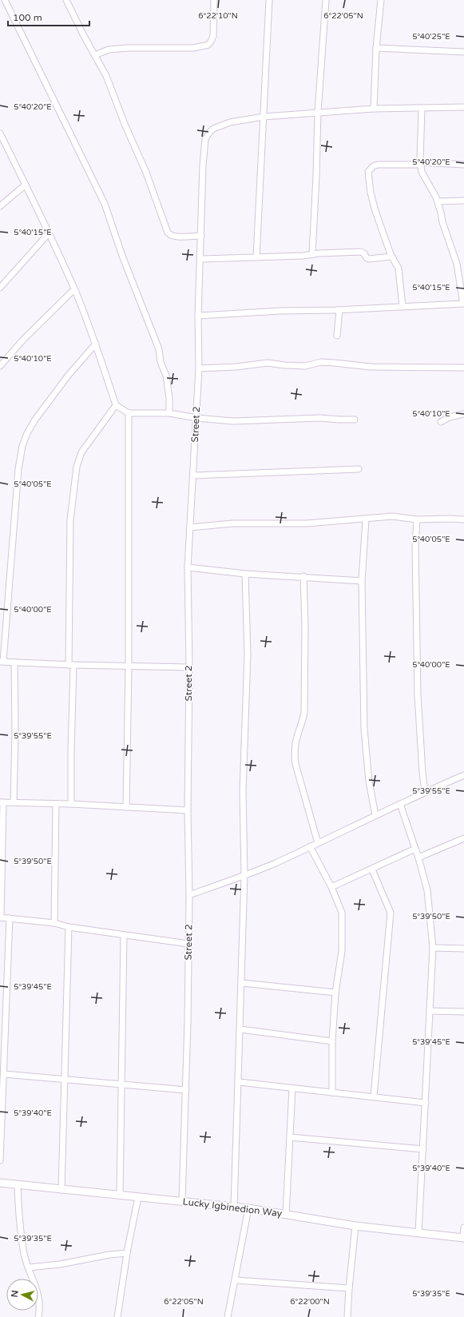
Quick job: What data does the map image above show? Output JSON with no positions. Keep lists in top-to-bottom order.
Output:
{
  "streets": {
    "street": ["Street 2", "Lucky Igbinedion Way"]
  },
  "crossings": [
    ["Street 2", "Lucky Igbinedion Way"]
  ],
  "scale_bar": "100 m",
  "north": "left",
  "coordinates": [
    "6°22'10\"N",
    "6°22'05\"N",
    "5°40'25\"E",
    "5°40'20\"E",
    "5°40'15\"E",
    "5°40'10\"E",
    "5°40'05\"E",
    "5°40'00\"E",
    "5°39'55\"E",
    "5°39'50\"E",
    "5°39'45\"E",
    "5°39'40\"E",
    "5°39'35\"E",
    "6°22'00\"N"
  ]
}
